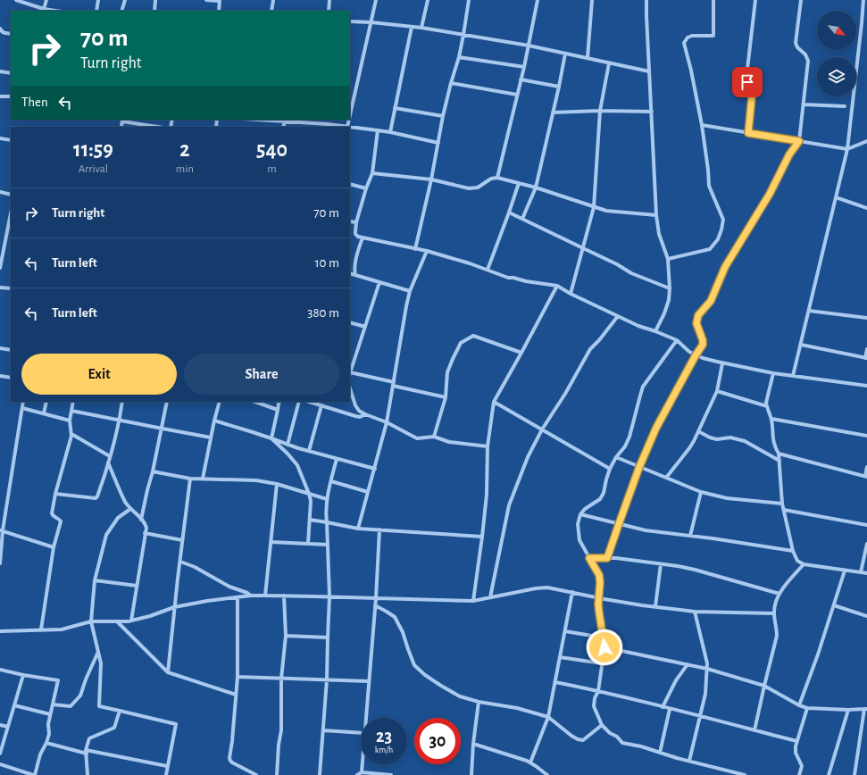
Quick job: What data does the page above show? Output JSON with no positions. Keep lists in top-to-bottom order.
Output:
{
  "north": "bottom right",
  "page": {
    "turn": ["70 m", "Turn right"],
    "then": "Then",
    "eta": [
      "11:59",
      "Arrival",
      "2",
      "min",
      "540",
      "m"
    ],
    "list": [
      {
        "name": "Turn right",
        "value": "70 m"
      },
      {
        "name": "Turn left",
        "value": "10 m"
      },
      {
        "name": "Turn left",
        "value": "380 m"
      }
    ],
    "buttons": ["Exit", "Share"],
    "speed": "23 km/h",
    "limit": "30"
  }
}
